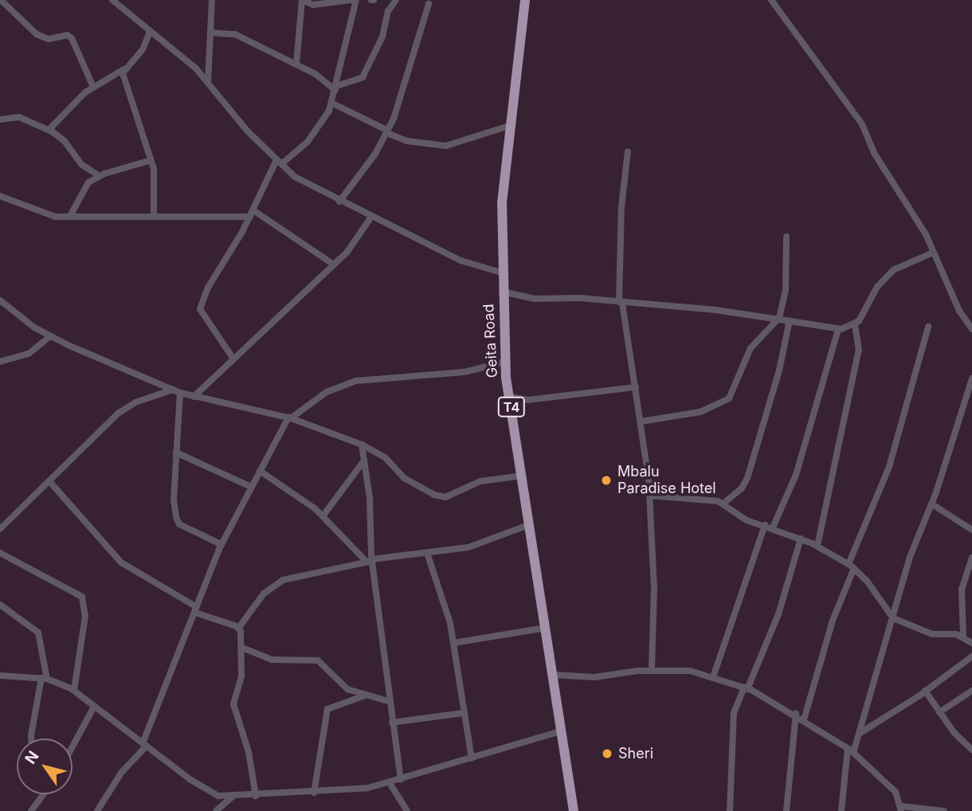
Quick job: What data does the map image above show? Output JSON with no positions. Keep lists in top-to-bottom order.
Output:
{
  "streets": {
    "highway": ["Geita Road", "T4"]
  },
  "places": ["Mbalu Paradise Hotel", "Sheri"],
  "north": "top left"
}
